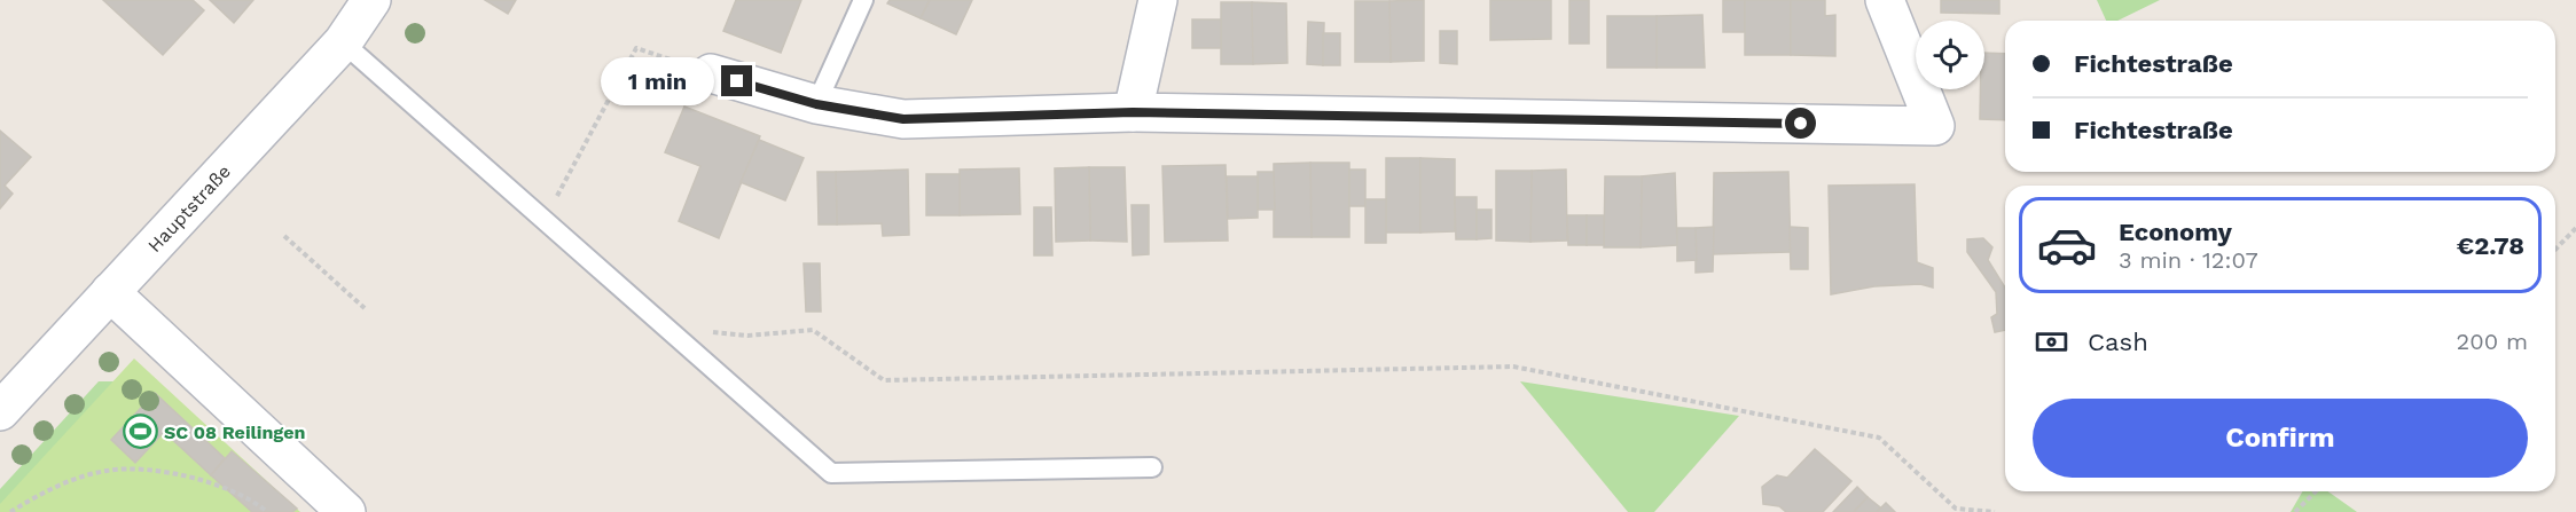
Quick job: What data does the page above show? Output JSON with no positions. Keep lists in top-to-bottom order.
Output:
{
  "streets": {
    "street": ["Hauptstraße"]
  },
  "places": {
    "sports": ["SC 08 Reilingen"]
  },
  "page": {
    "banner": ["Fichtestraße", "Fichtestraße"],
    "bubble": "1 min",
    "list": [
      {
        "name": "Economy",
        "note": "3 min · 12:07",
        "value": "€2.78"
      }
    ],
    "pay": ["Cash", "200 m"],
    "buttons": "Confirm"
  }
}
